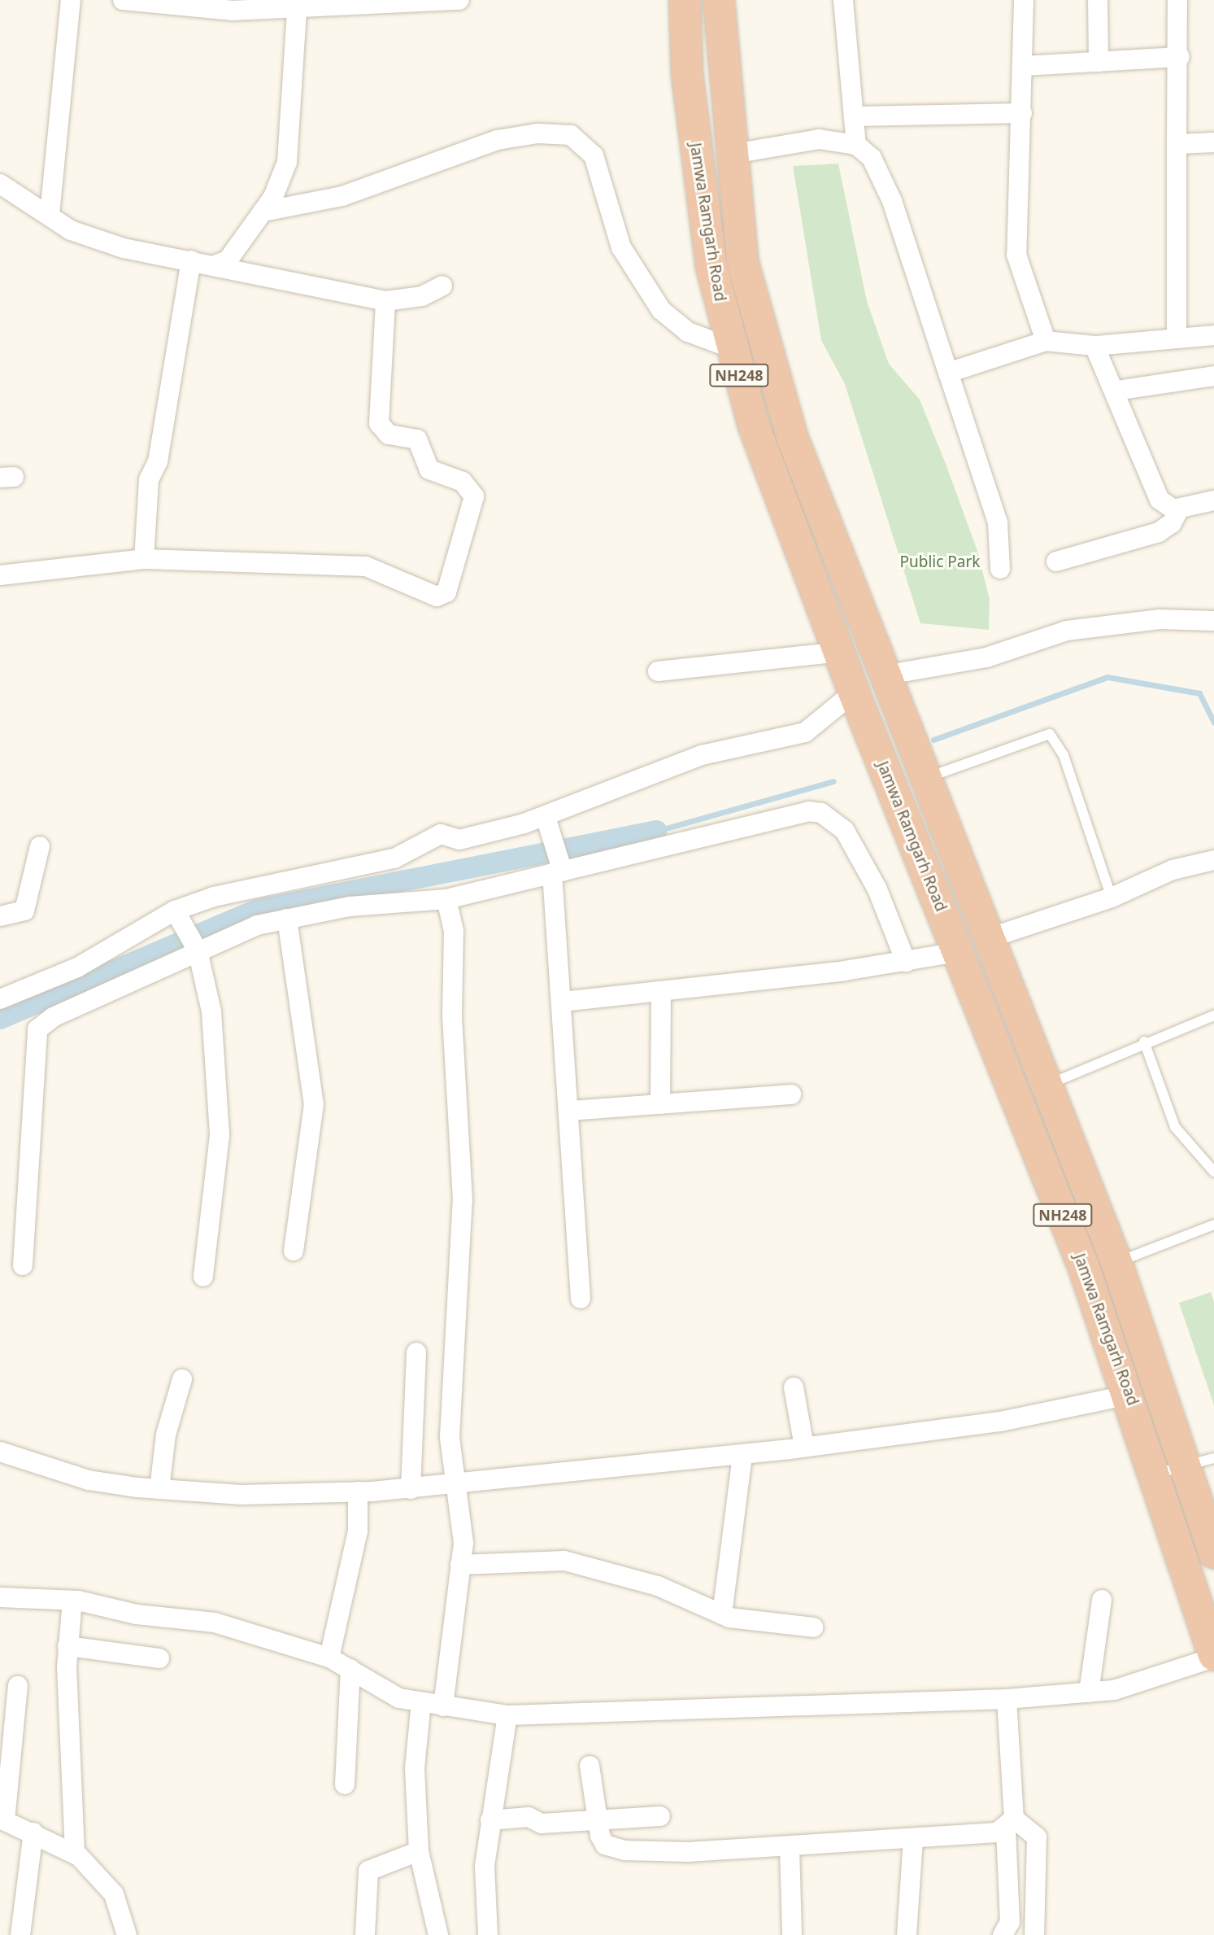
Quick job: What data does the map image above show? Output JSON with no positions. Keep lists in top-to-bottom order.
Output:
{
  "streets": {
    "highway": ["Jamwa Ramgarh Road", "NH248"]
  },
  "parks": ["Public Park"]
}
